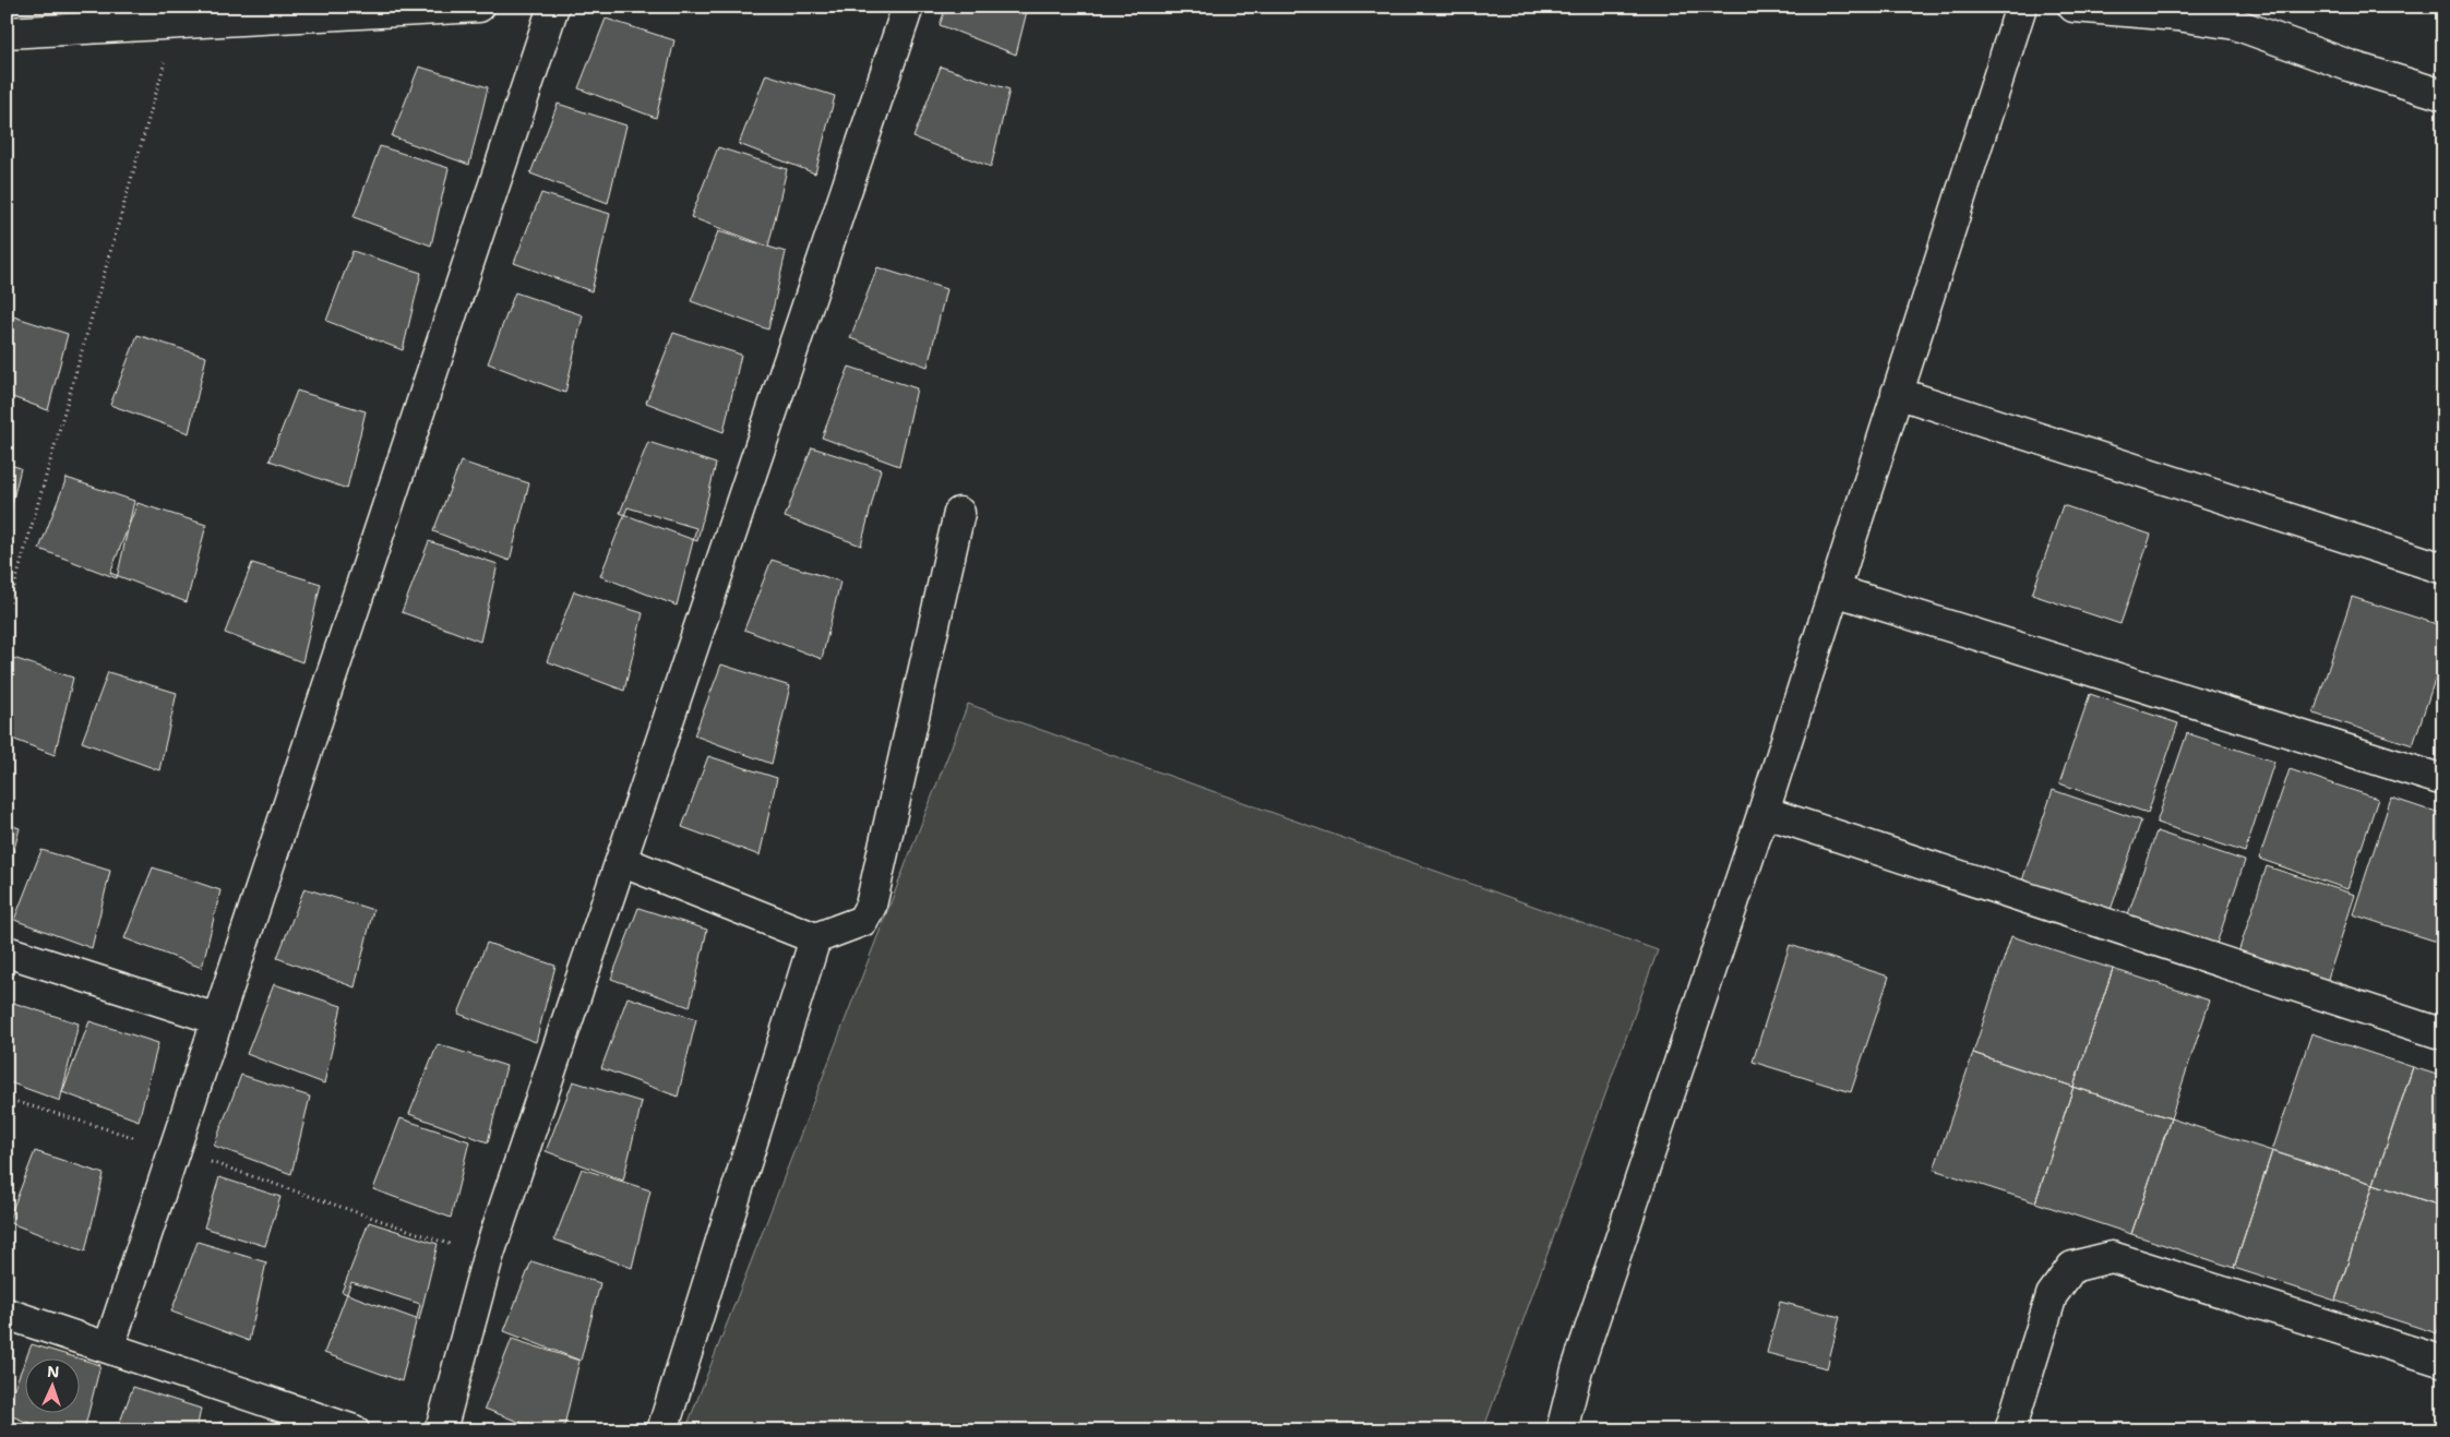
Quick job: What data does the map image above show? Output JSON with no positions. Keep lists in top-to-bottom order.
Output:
{
  "north": "top"
}
